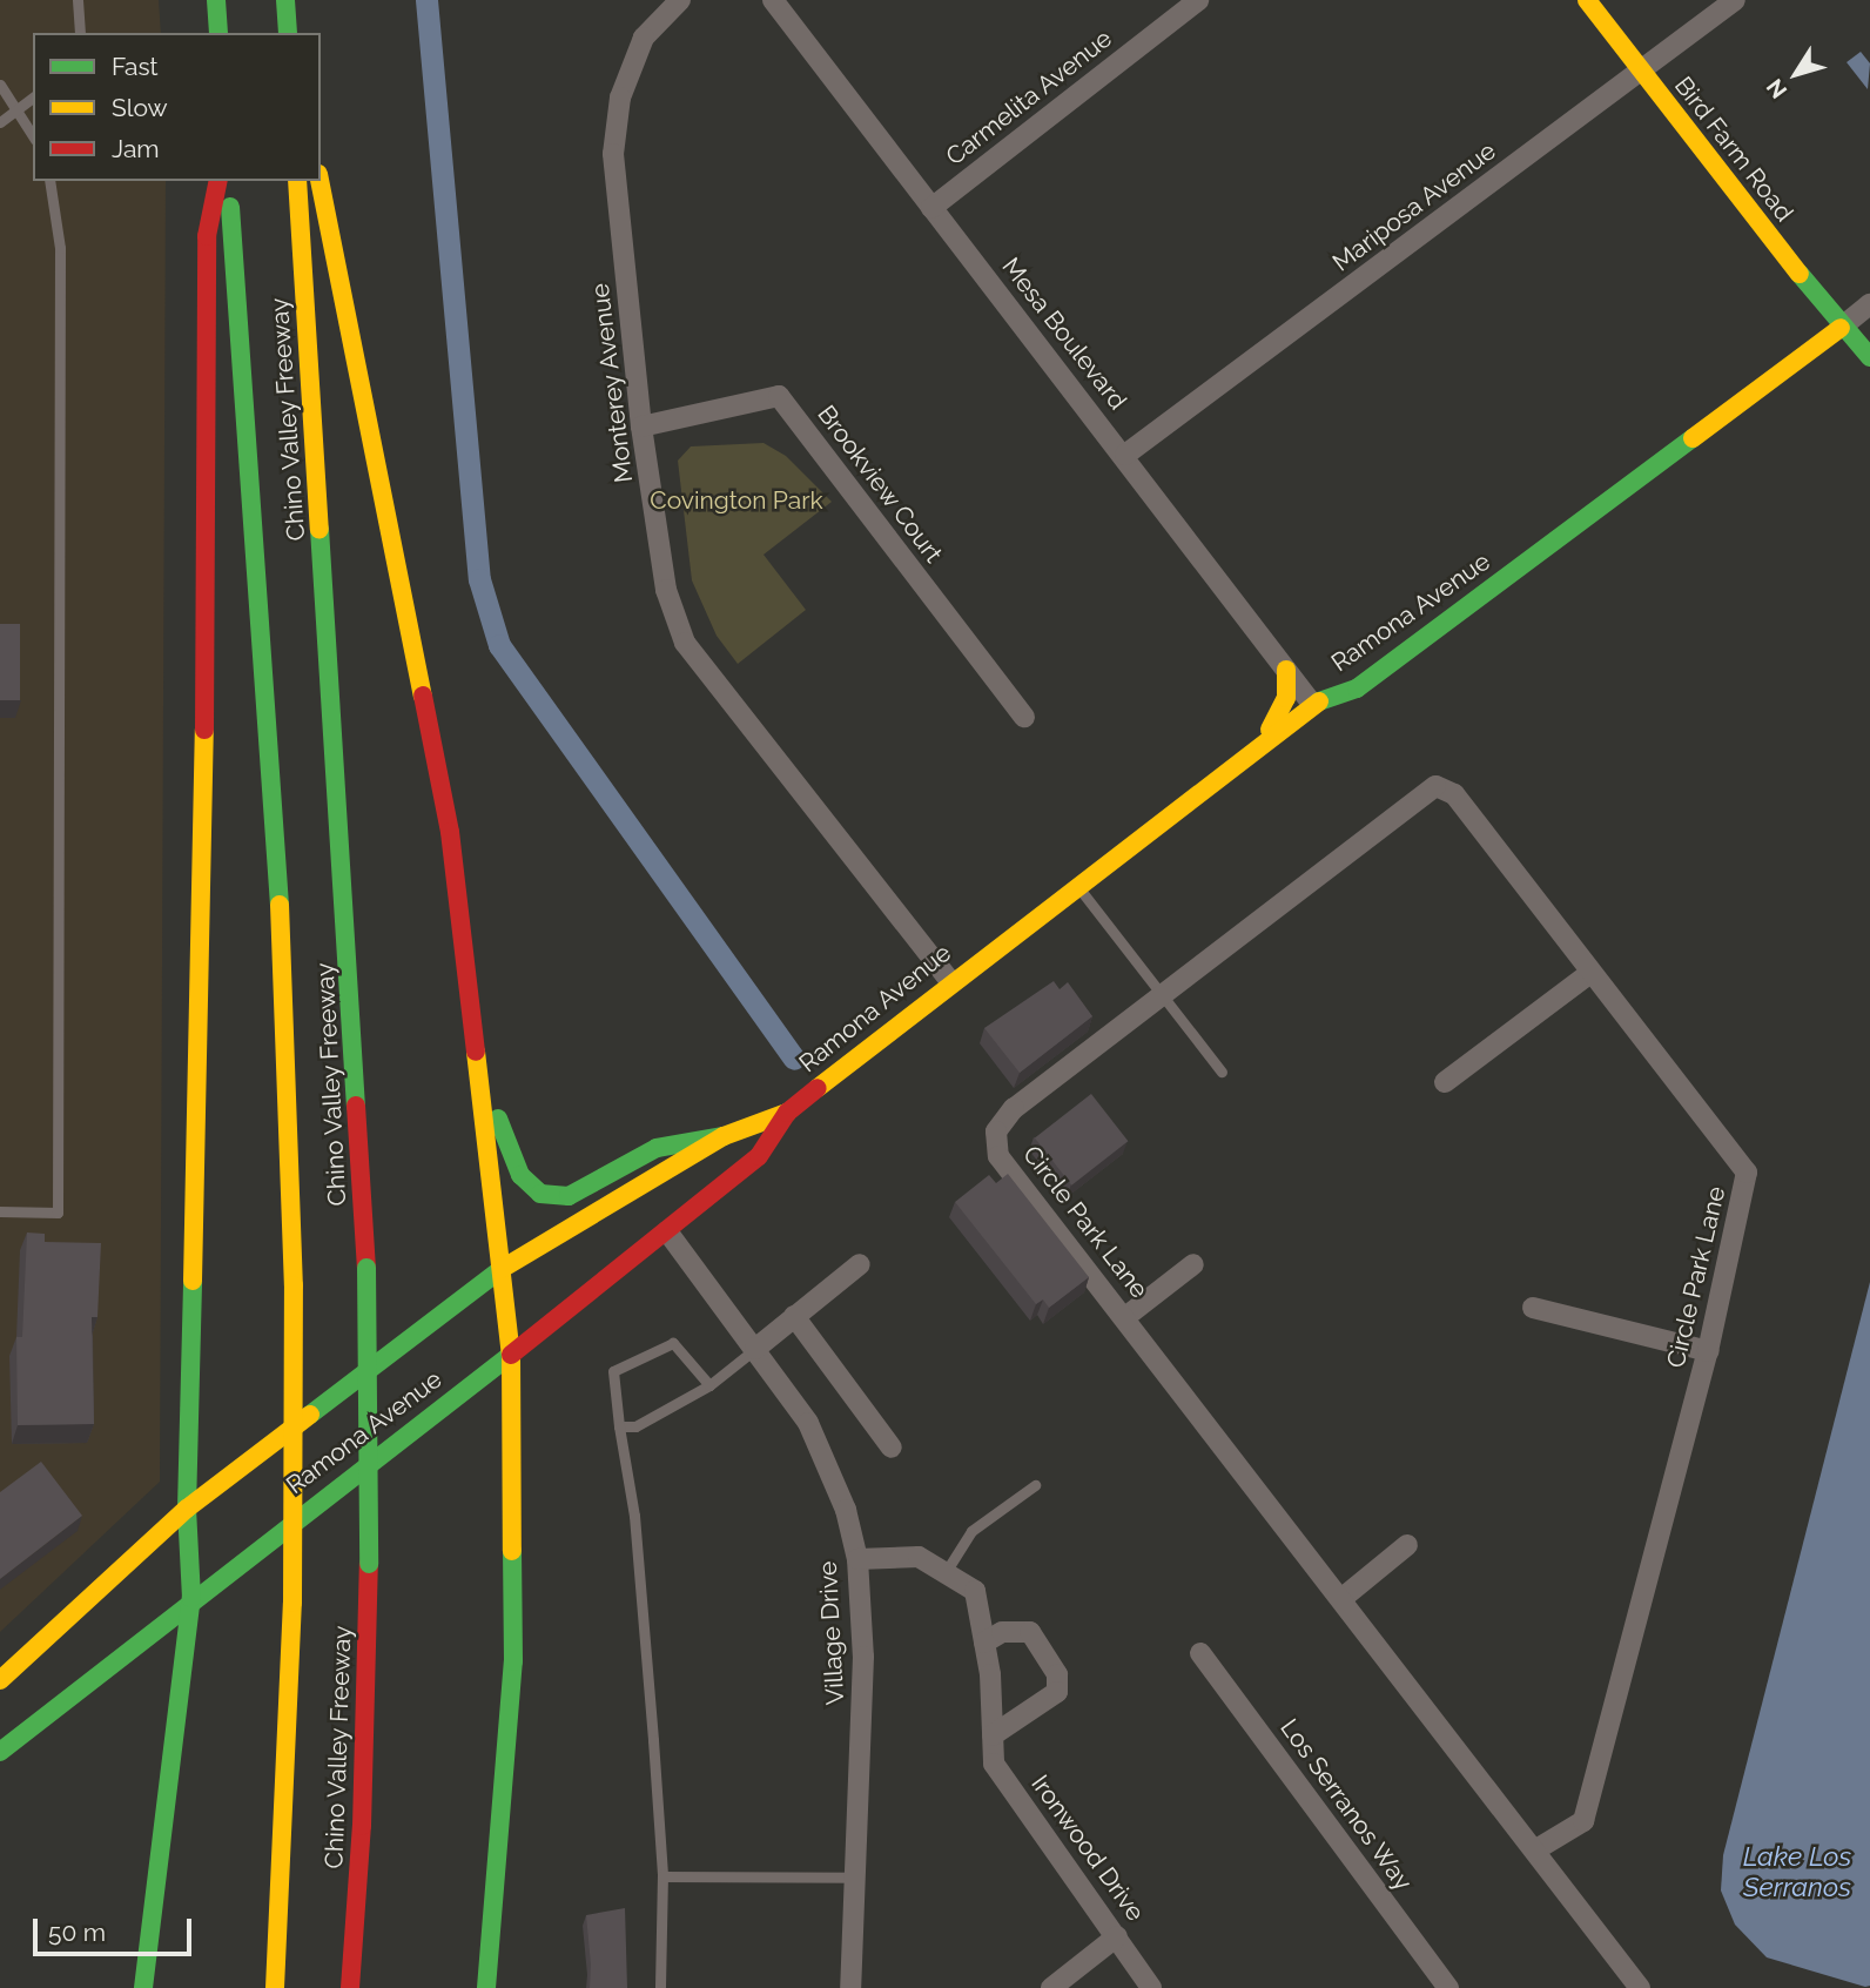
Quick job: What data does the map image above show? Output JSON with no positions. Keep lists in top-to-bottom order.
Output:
{
  "streets": {
    "main road": ["Bird Farm Road", "Chino Valley Freeway", "Ramona Avenue"],
    "street": [
      "Carmelita Avenue",
      "Mariposa Avenue",
      "Mesa Boulevard",
      "Monterey Avenue",
      "Brookview Court",
      "Circle Park Lane",
      "Village Drive",
      "Los Serranos Way",
      "Ironwood Drive"
    ]
  },
  "crossings": [
    ["Carmelita Avenue", "Mesa Boulevard"],
    ["Bird Farm Road", "Mariposa Avenue"],
    ["Bird Farm Road", "Ramona Avenue"],
    ["Mariposa Avenue", "Mesa Boulevard"],
    ["Mesa Boulevard", "Ramona Avenue"],
    ["Monterey Avenue", "Brookview Court"],
    ["Monterey Avenue", "Ramona Avenue"],
    ["Ramona Avenue", "Village Drive"],
    ["Village Drive", "Ironwood Drive"]
  ],
  "water": ["Lake Los Serranos"],
  "parks": ["Covington Park"],
  "legend": ["Fast", "Slow", "Jam"],
  "scale_bar": "50 m",
  "north": "bottom left"
}
